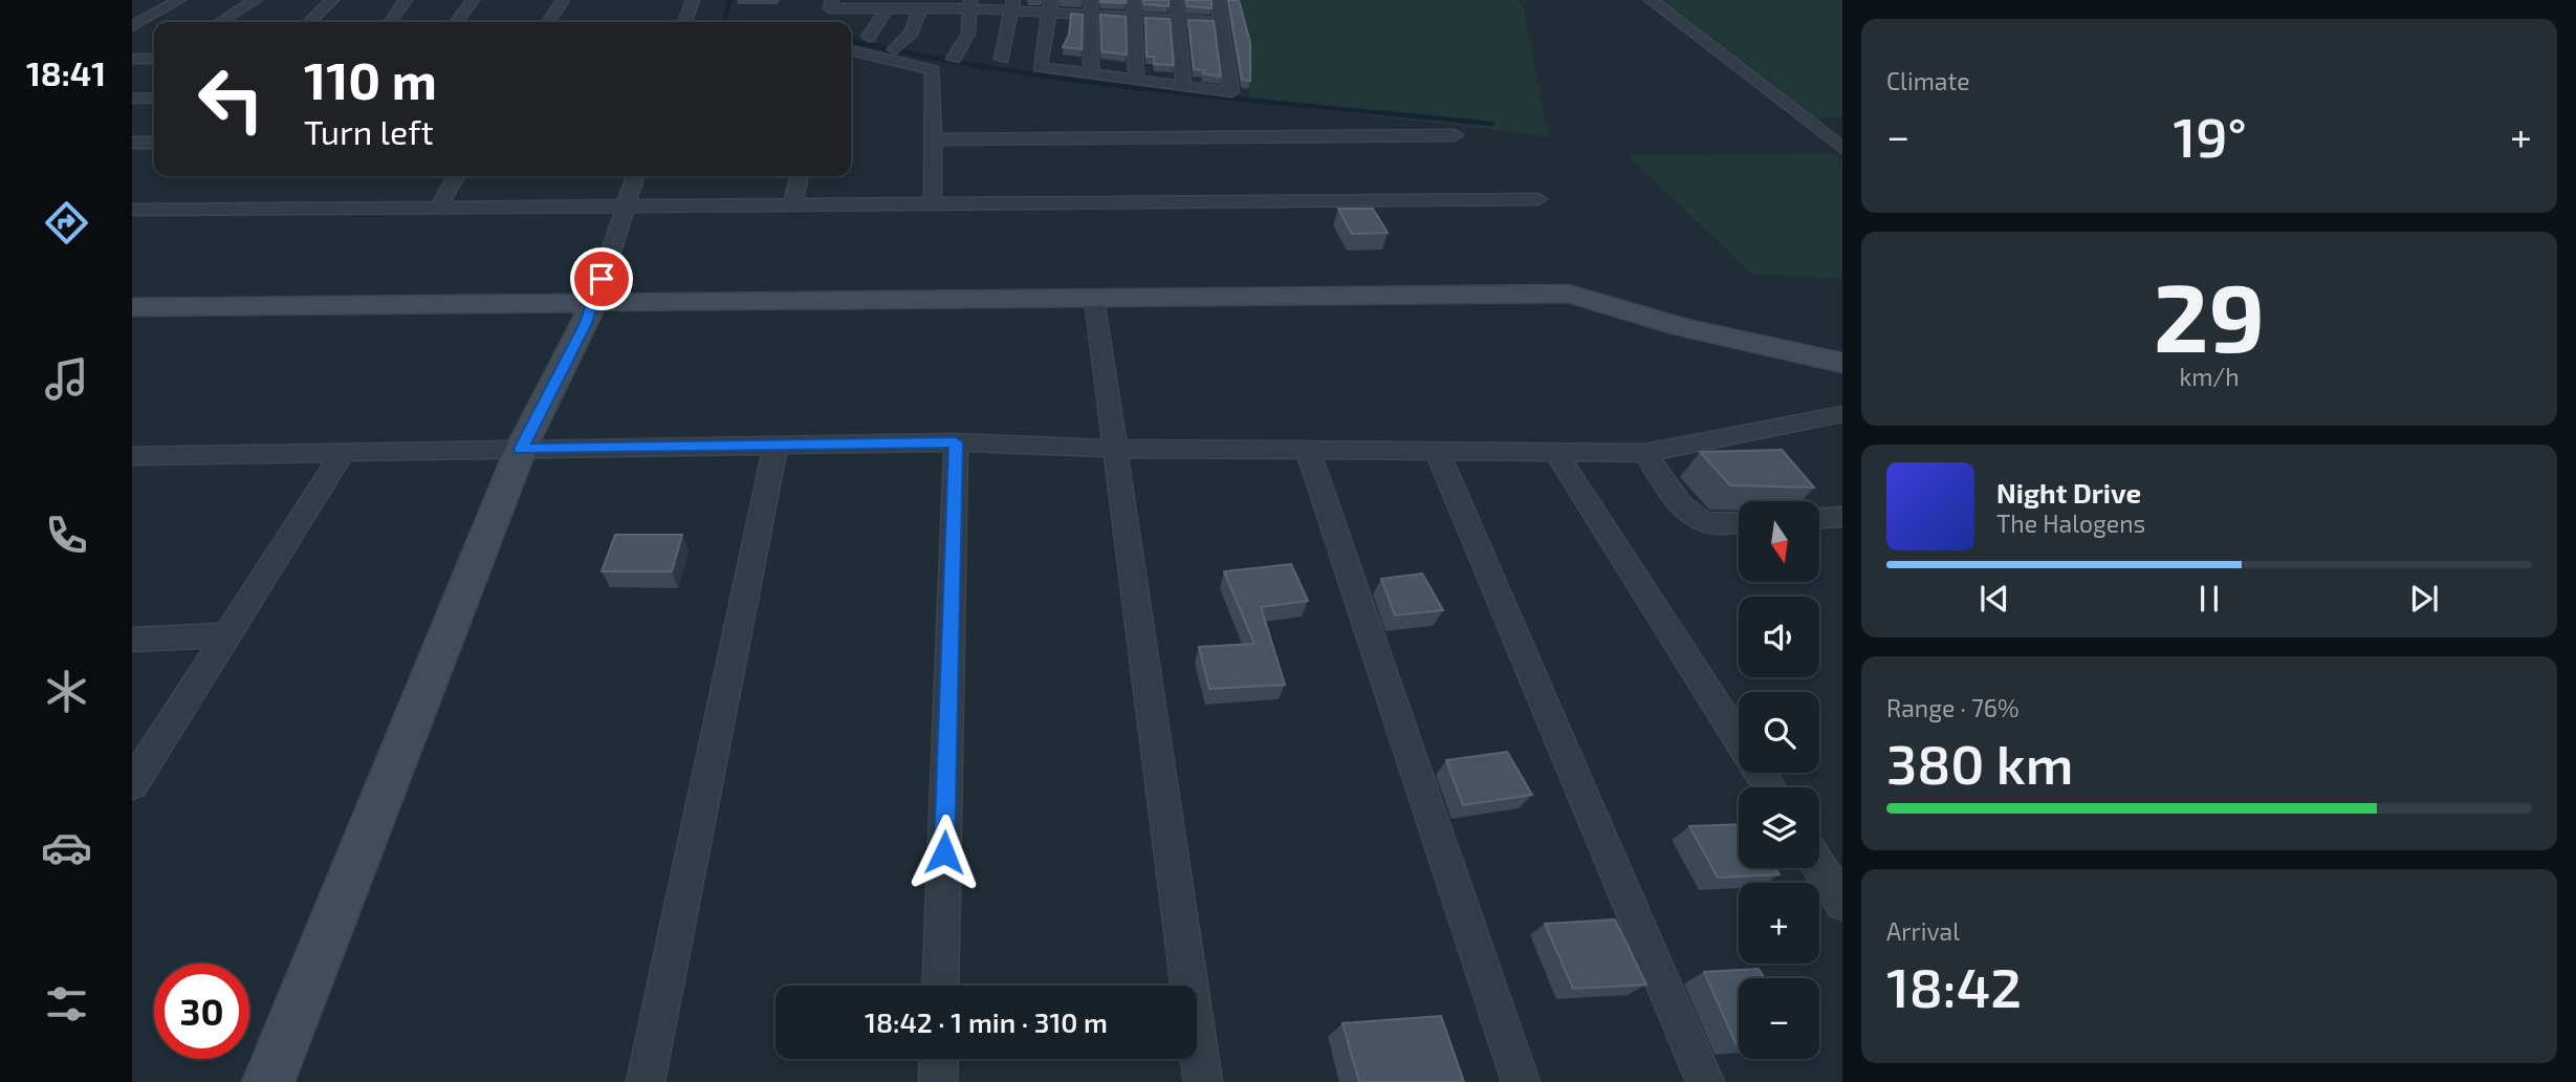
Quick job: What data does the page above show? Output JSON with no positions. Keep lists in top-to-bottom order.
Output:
{
  "north": "bottom",
  "page": {
    "tabs": "18:41",
    "tile": [
      "Climate",
      ["29", "km/h"],
      ["Range · 76%", "380 km"],
      ["Arrival", "18:42"]
    ],
    "turn": ["110 m", "Turn left"],
    "heat": ["−", "19°", "+"],
    "song": ["Night Drive", "The Halogens"],
    "map_buttons": ["+", "−"],
    "limit": "30",
    "trip": "18:42 · 1 min · 310 m"
  }
}
